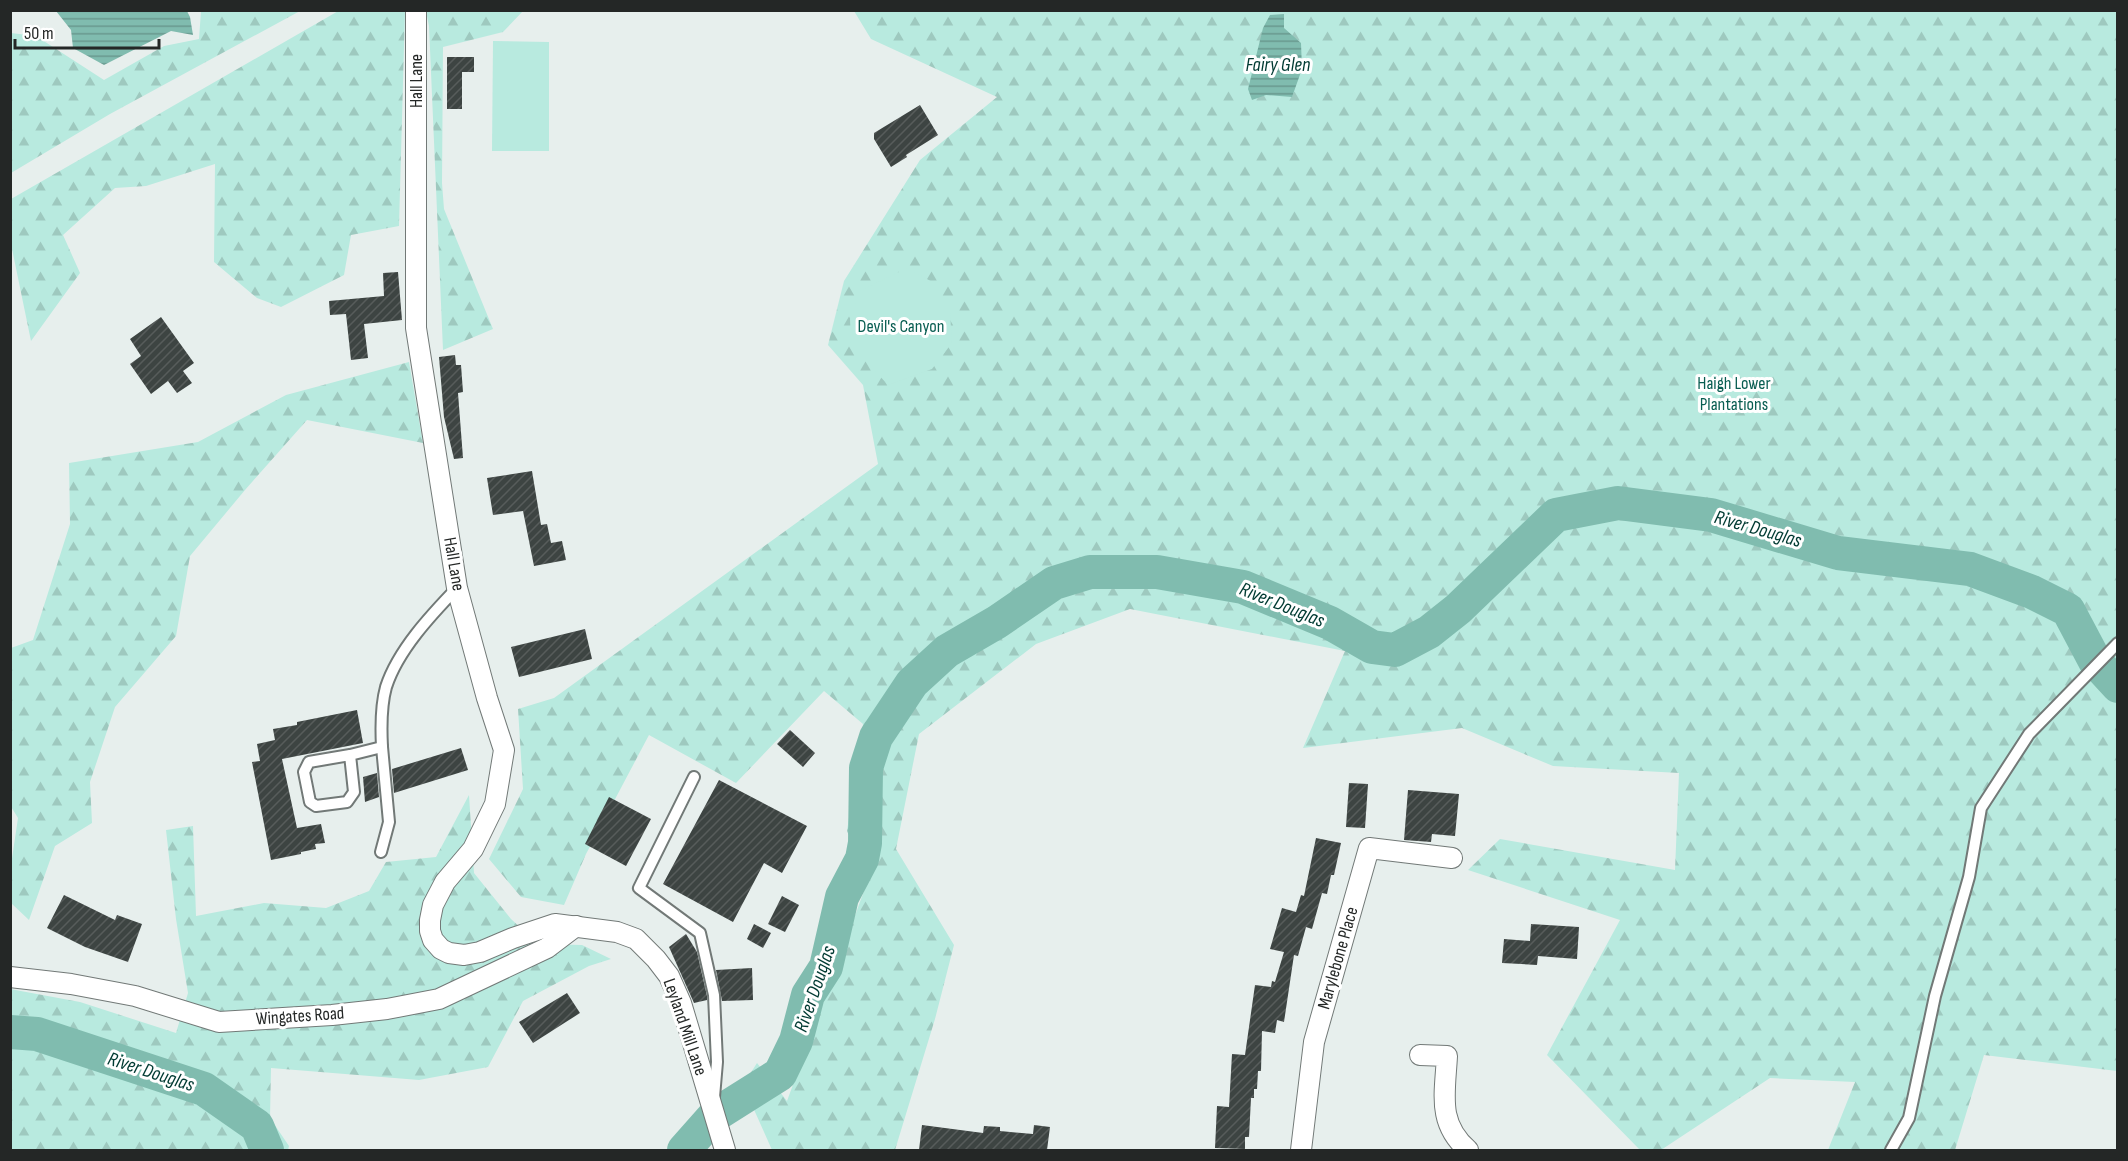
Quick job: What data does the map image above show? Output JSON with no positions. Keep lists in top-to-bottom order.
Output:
{
  "streets": {
    "street": [
      "Hall Lane",
      "Marylebone Place",
      "Wingates Road",
      "Leyland Mill Lane"
    ]
  },
  "crossings": [
    ["Hall Lane", "Wingates Road"],
    ["Hall Lane", "Leyland Mill Lane"],
    ["Wingates Road", "Leyland Mill Lane"]
  ],
  "water": ["Fairy Glen", "River Douglas"],
  "parks": ["Devil's Canyon", "Haigh Lower Plantations"],
  "scale_bar": "50 m"
}
